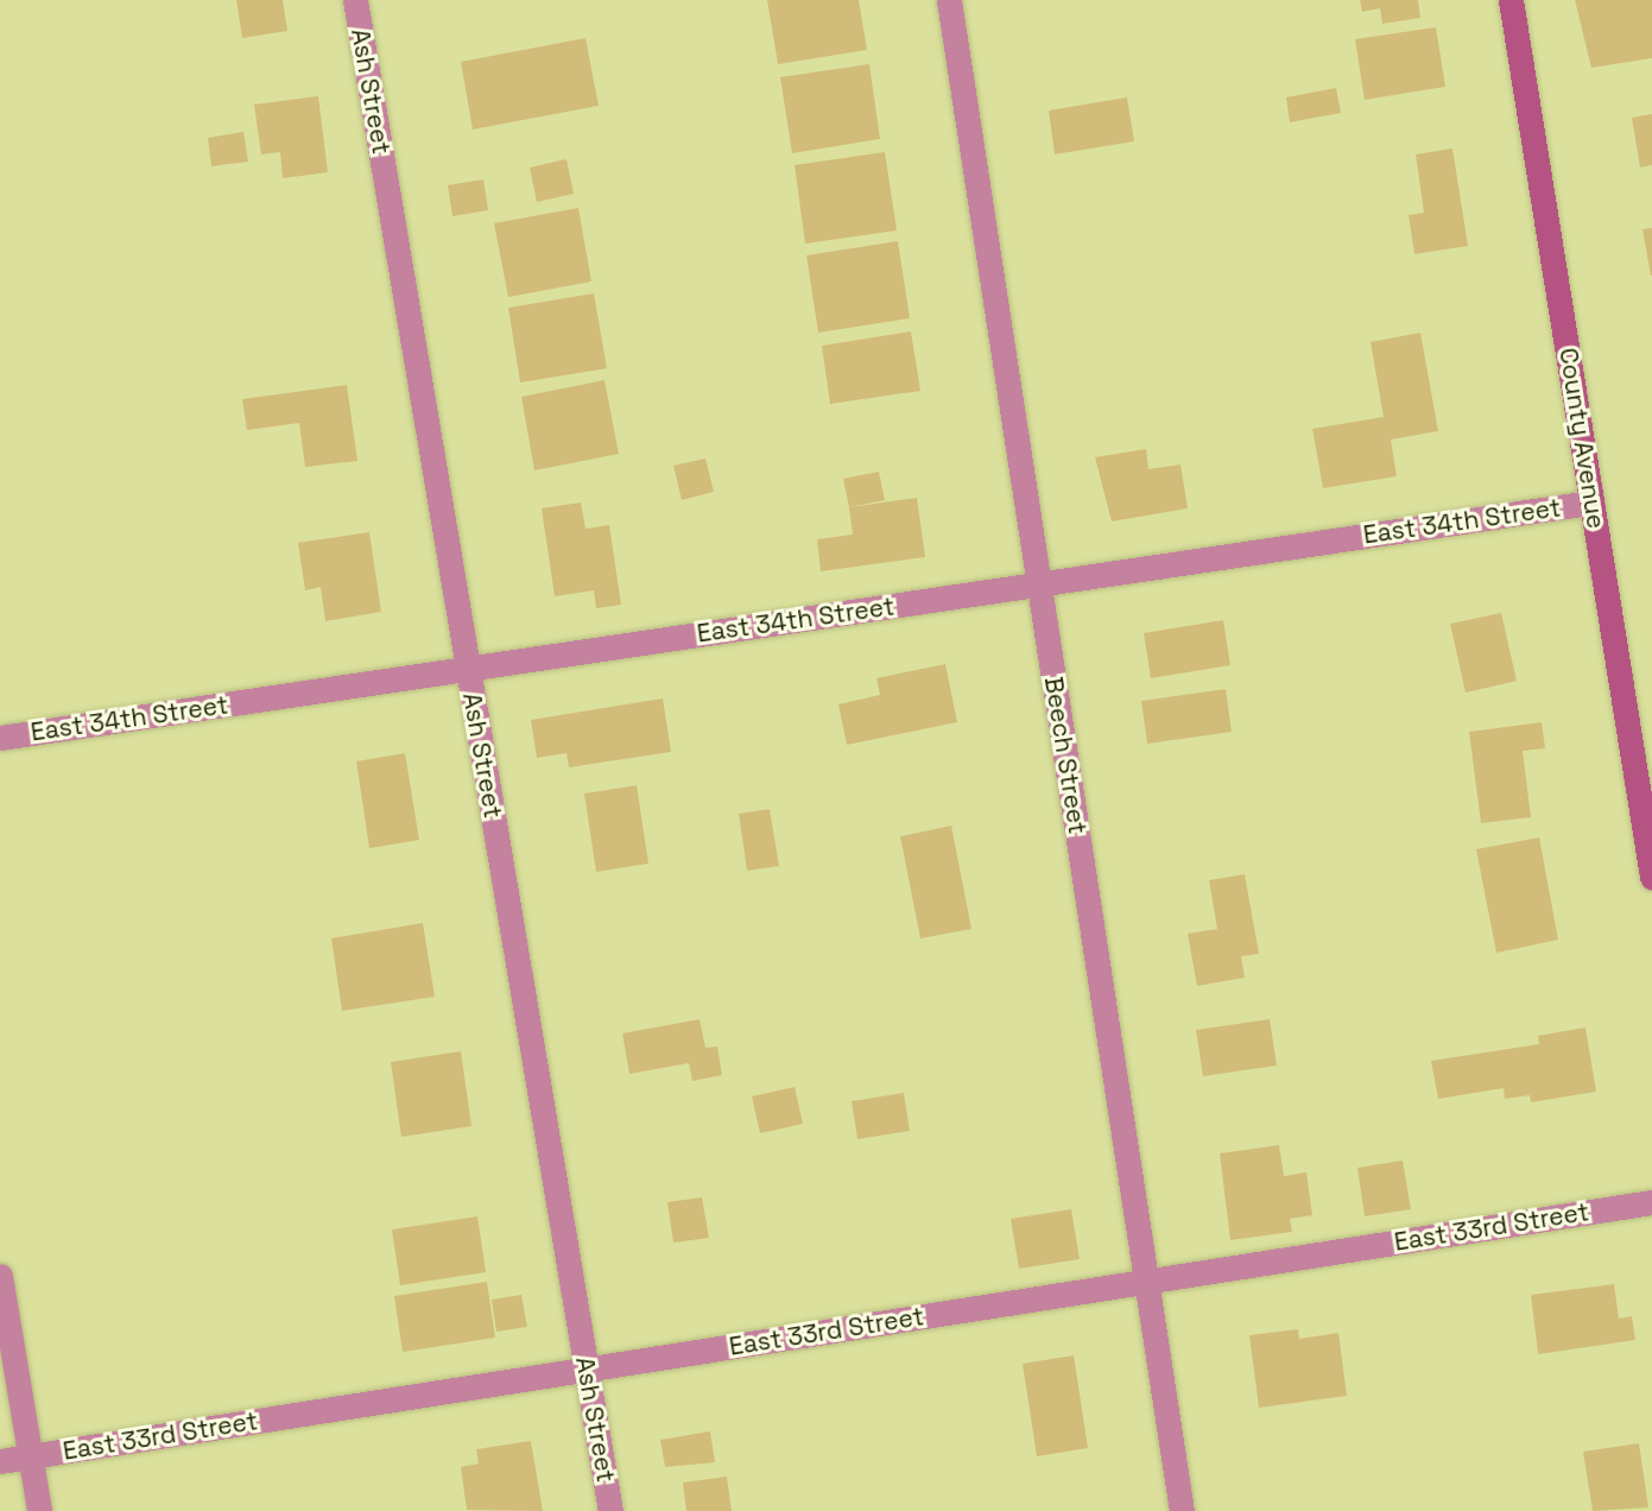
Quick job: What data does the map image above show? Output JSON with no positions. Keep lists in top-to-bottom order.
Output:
{
  "streets": {
    "street": [
      "Ash Street",
      "County Avenue",
      "East 34th Street",
      "Beech Street",
      "East 33rd Street"
    ]
  },
  "crossings": [
    ["Ash Street", "East 34th Street"],
    ["Ash Street", "East 33rd Street"],
    ["County Avenue", "East 34th Street"],
    ["East 34th Street", "Beech Street"],
    ["Beech Street", "East 33rd Street"]
  ]
}
